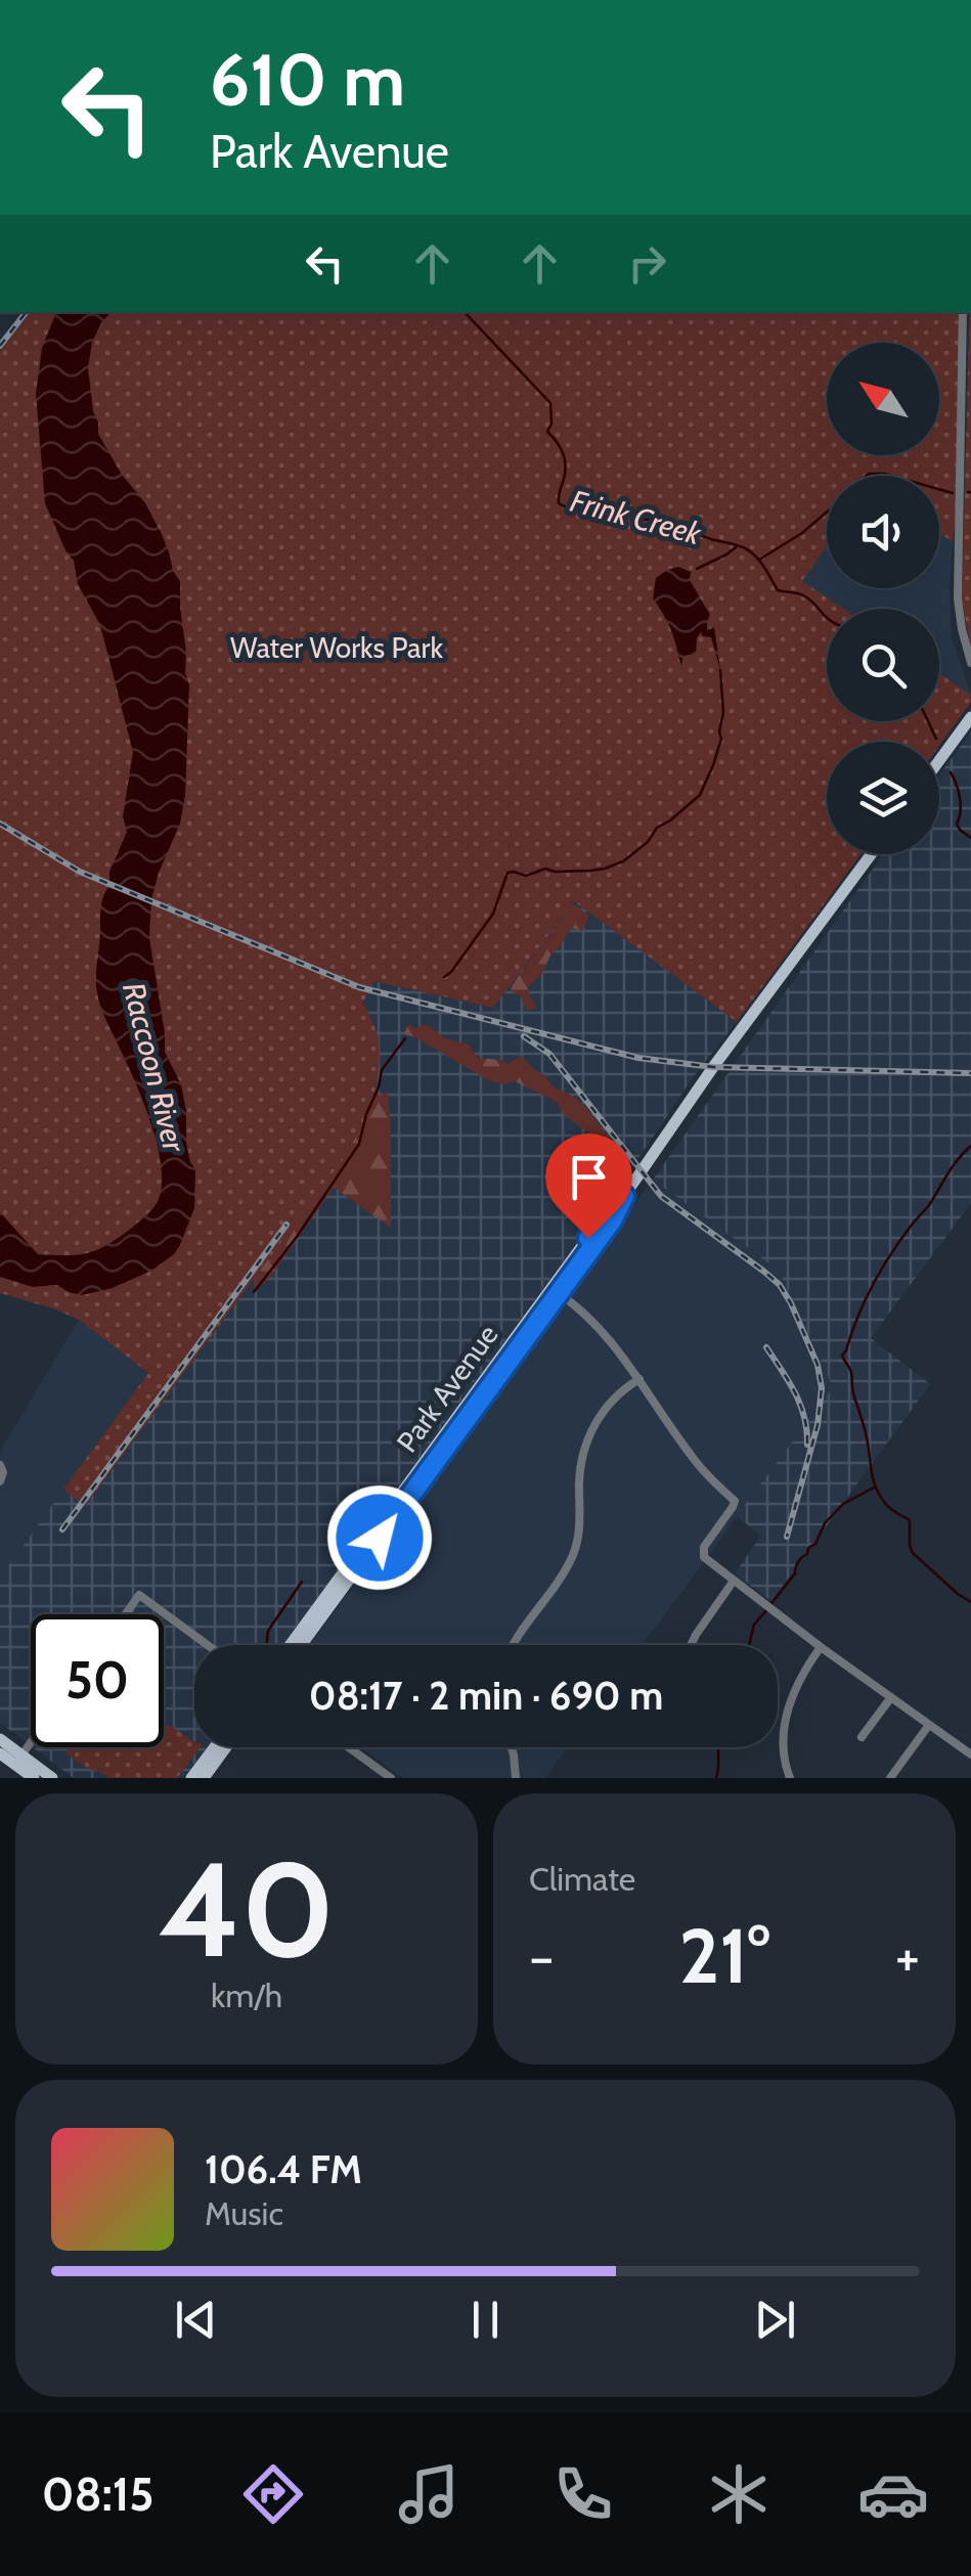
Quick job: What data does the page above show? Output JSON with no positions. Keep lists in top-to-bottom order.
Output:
{
  "streets": {
    "main road": ["Park Avenue"]
  },
  "water": ["Frink Creek", "Raccoon River"],
  "parks": ["Water Works Park"],
  "north": "top left",
  "page": {
    "turn": ["610 m", "Park Avenue"],
    "limit": "50",
    "trip": "08:17 · 2 min · 690 m",
    "tile": [
      ["40", "km/h"],
      "Climate"
    ],
    "heat": ["−", "21°", "+"],
    "song": ["106.4 FM", "Music"],
    "tabs": "08:15"
  }
}
